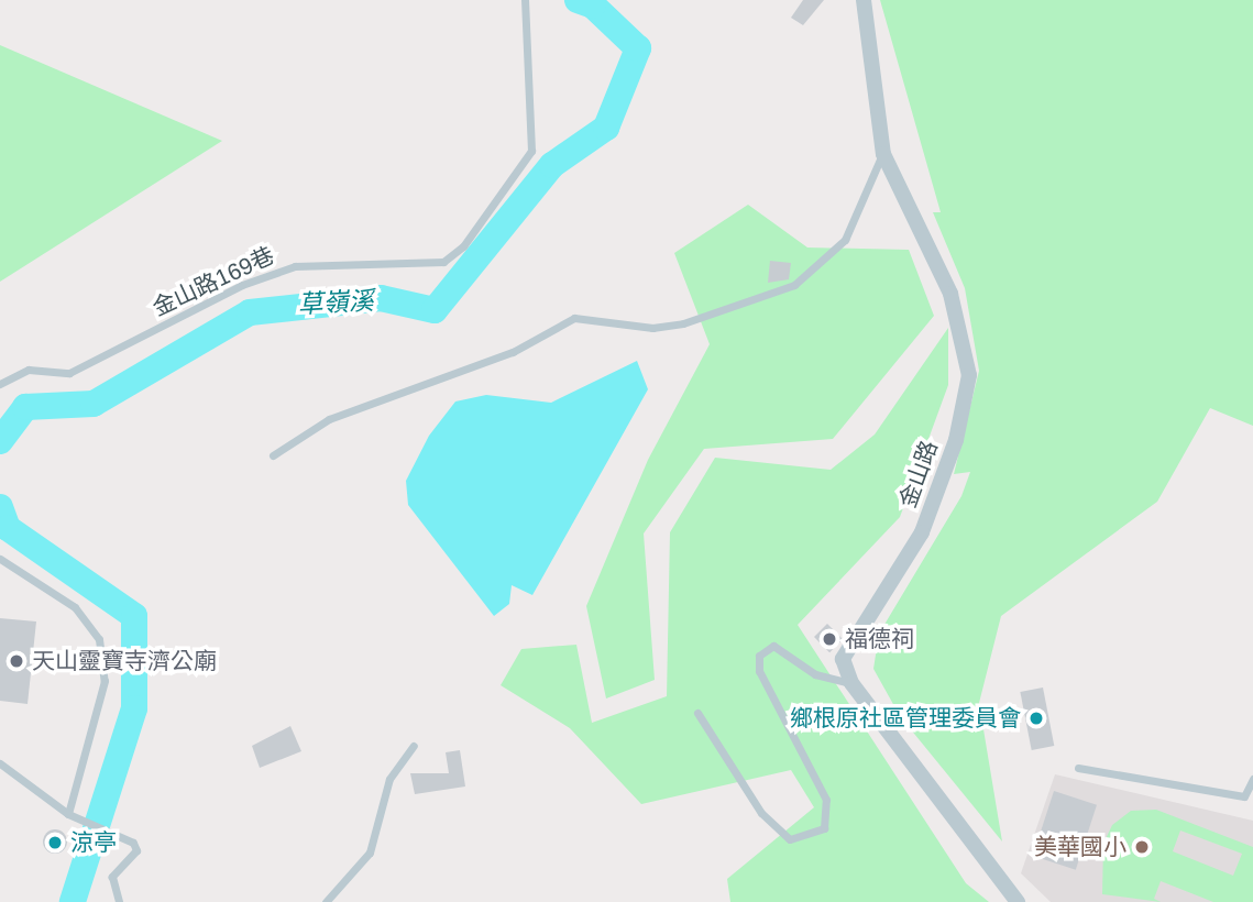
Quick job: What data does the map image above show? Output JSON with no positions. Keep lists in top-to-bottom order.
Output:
{
  "streets": {
    "street": ["金山路"],
    "lane": ["金山路169巷"]
  },
  "water": ["草嶺溪"],
  "places": [
    "福德祠",
    "天山靈寶寺濟公廟",
    "鄉根原社區管理委員會",
    "涼亭",
    "美華國小"
  ]
}
